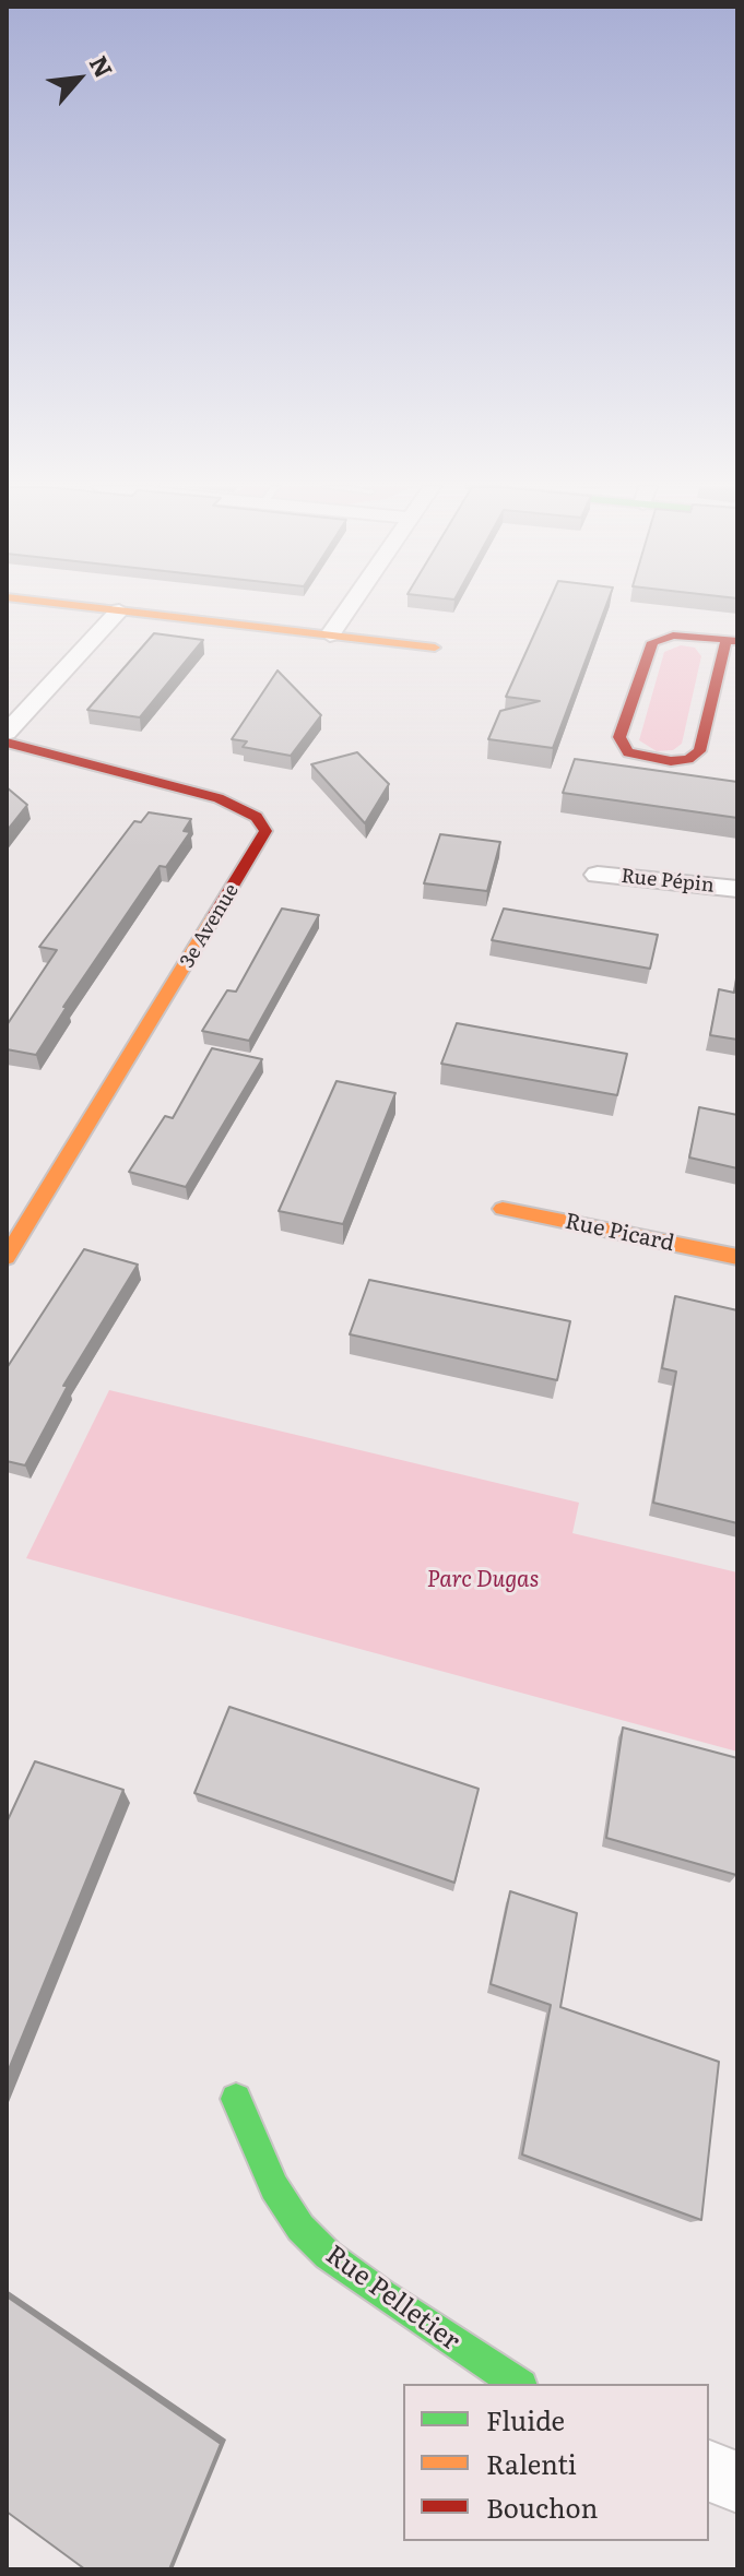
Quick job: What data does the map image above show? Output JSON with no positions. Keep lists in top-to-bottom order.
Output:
{
  "streets": {
    "street": [
      "Rue Pépin",
      "3e Avenue",
      "Rue Picard",
      "Rue Pelletier"
    ]
  },
  "parks": ["Parc Dugas"],
  "legend": ["Fluide", "Ralenti", "Bouchon"],
  "north": "top right"
}
